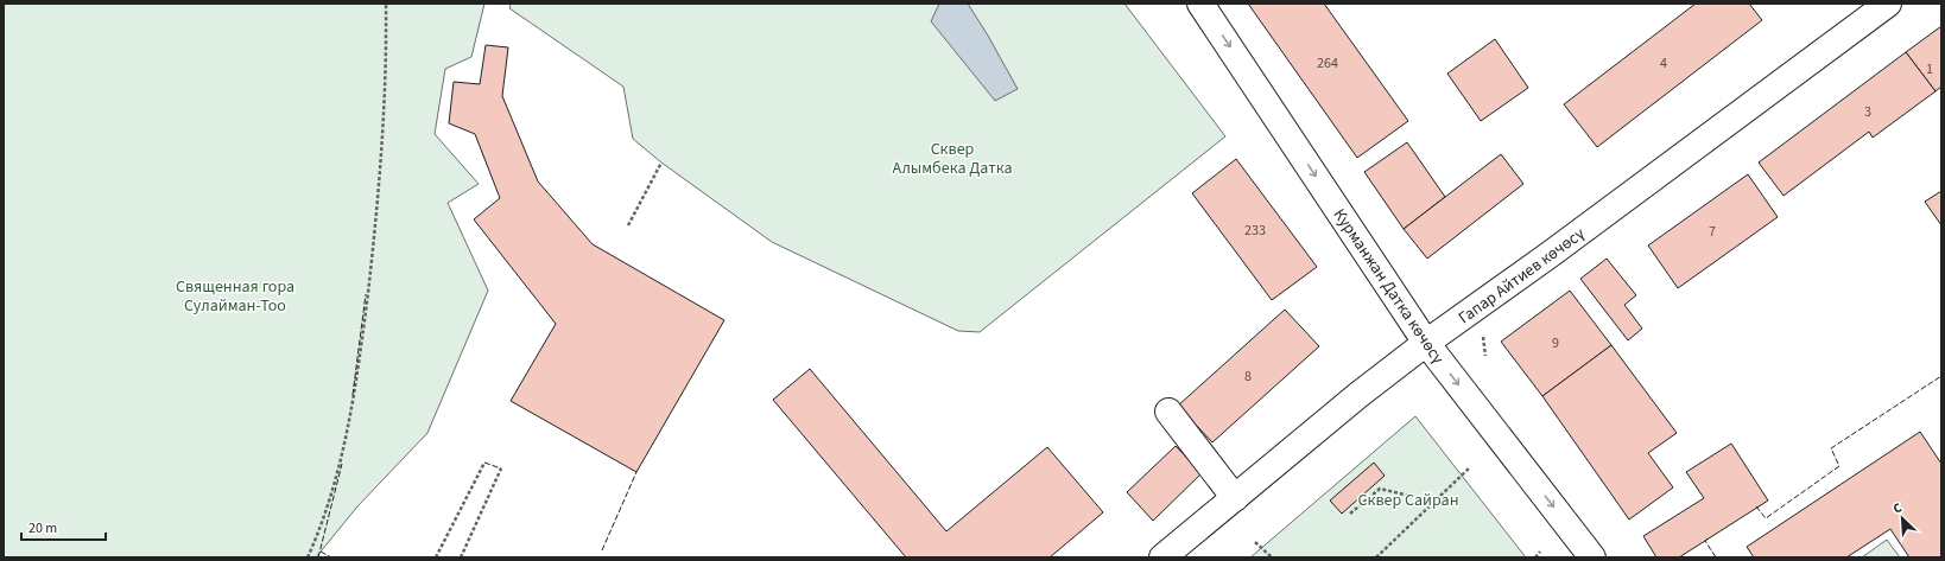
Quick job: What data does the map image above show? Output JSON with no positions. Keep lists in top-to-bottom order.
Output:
{
  "streets": {
    "main road": ["Гапар Айтиев көчөсү", "Курманжан Датка көчөсү"]
  },
  "crossings": [
    ["Гапар Айтиев көчөсү", "Курманжан Датка көчөсү"]
  ],
  "one_way": ["Курманжан Датка көчөсү"],
  "parks": ["Сквер Алымбека Датка", "Священная гора Сулайман-Тоо", "Сквер Сайран"],
  "house_numbers": [
    "264",
    "4",
    "1",
    "3",
    "233",
    "7",
    "9",
    "8"
  ],
  "scale_bar": "20 m",
  "north": "top left"
}
